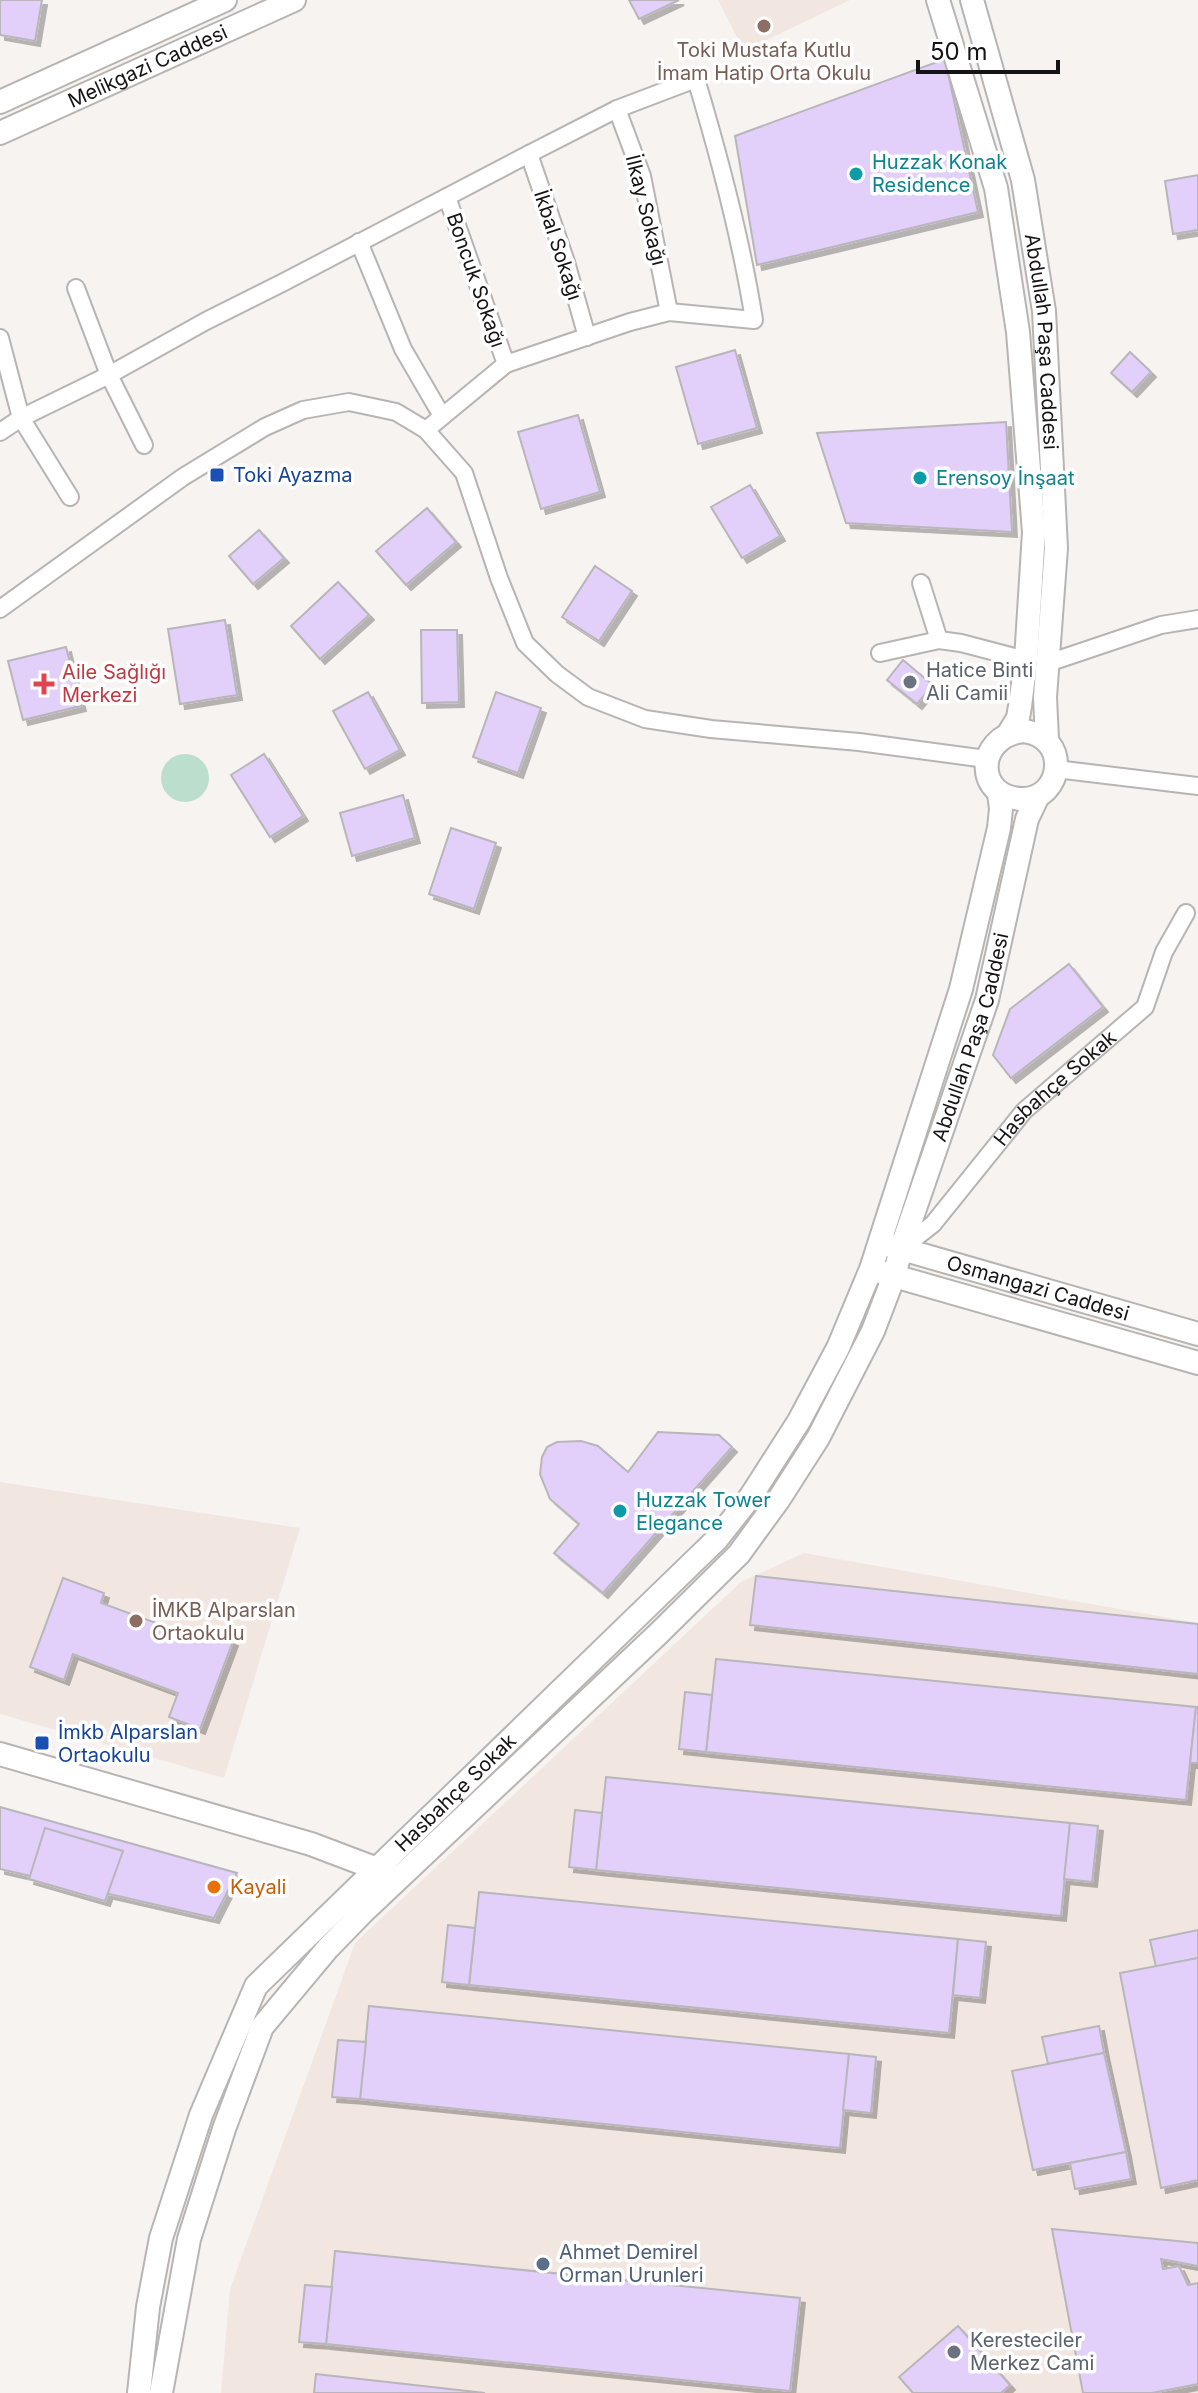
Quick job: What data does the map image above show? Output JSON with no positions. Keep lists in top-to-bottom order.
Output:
{
  "streets": {
    "main road": [
      "Melikgazi Caddesi",
      "Abdullah Paşa Caddesi",
      "Hasbahçe Sokak",
      "Osmangazi Caddesi"
    ],
    "street": ["İlkay Sokağı", "İkbal Sokağı", "Boncuk Sokağı"]
  },
  "crossings": [
    ["Abdullah Paşa Caddesi", "Hasbahçe Sokak"],
    ["Abdullah Paşa Caddesi", "Osmangazi Caddesi"],
    ["Hasbahçe Sokak", "Osmangazi Caddesi"]
  ],
  "places": {
    "other": [
      "Toki Mustafa Kutlu İmam Hatip Orta Okulu",
      "Huzzak Konak Residence",
      "Erensoy İnşaat",
      "Hatice Binti Ali Camii",
      "Huzzak Tower Elegance",
      "İMKB Alparslan Ortaokulu",
      "Kayali",
      "Ahmet Demirel Orman Urunleri",
      "Keresteciler Merkez Cami"
    ],
    "transit": ["Toki Ayazma", "İmkb Alparslan Ortaokulu"],
    "health": ["Aile Sağlığı Merkezi"]
  },
  "scale_bar": "50 m"
}
